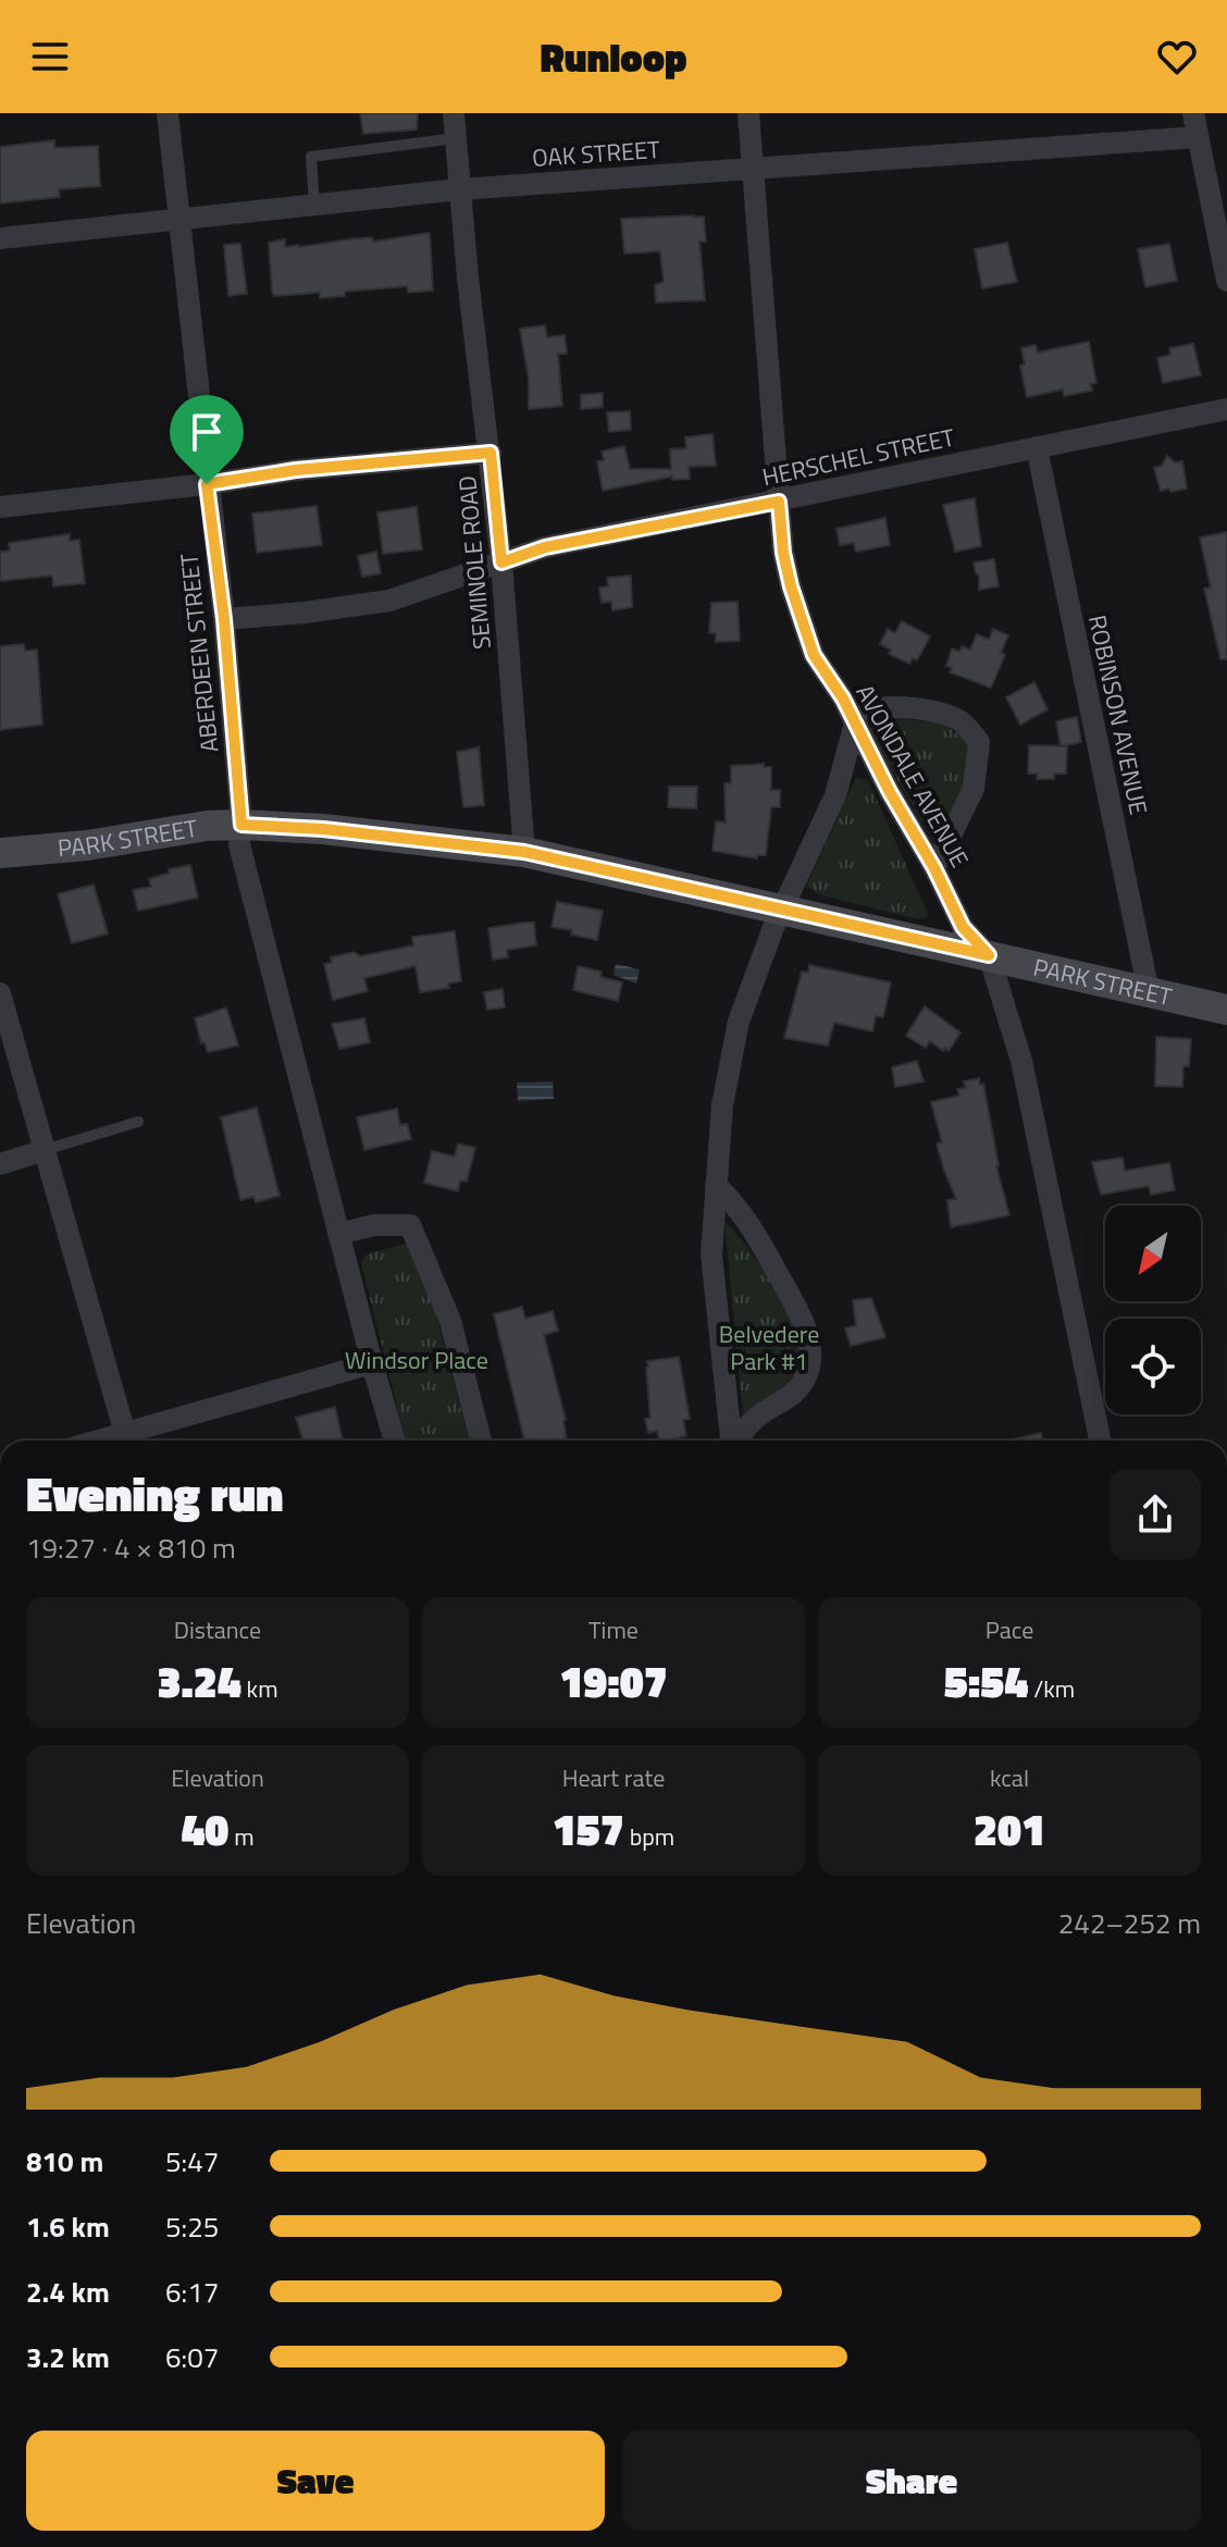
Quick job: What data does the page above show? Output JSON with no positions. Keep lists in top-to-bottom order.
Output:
{
  "streets": {
    "street": [
      "OAK STREET",
      "HERSCHEL STREET",
      "SEMINOLE ROAD",
      "ABERDEEN STREET",
      "ROBINSON AVENUE",
      "AVONDALE AVENUE",
      "PARK STREET"
    ]
  },
  "crossings": [
    ["OAK STREET", "SEMINOLE ROAD"],
    ["OAK STREET", "ABERDEEN STREET"],
    ["OAK STREET", "AVONDALE AVENUE"],
    ["HERSCHEL STREET", "SEMINOLE ROAD"],
    ["HERSCHEL STREET", "ABERDEEN STREET"],
    ["HERSCHEL STREET", "ROBINSON AVENUE"],
    ["HERSCHEL STREET", "AVONDALE AVENUE"],
    ["SEMINOLE ROAD", "PARK STREET"],
    ["ABERDEEN STREET", "PARK STREET"],
    ["ROBINSON AVENUE", "PARK STREET"],
    ["AVONDALE AVENUE", "PARK STREET"]
  ],
  "parks": ["Belvedere Park #1", "Windsor Place"],
  "north": "bottom left",
  "page": {
    "header": "Runloop",
    "heading": ["Evening run", "19:27 · 4 × 810 m"],
    "stats": [
      ["Distance", "3.24 km"],
      ["Time", "19:07"],
      ["Pace", "5:54 /km"],
      ["Elevation", "40 m"],
      ["Heart rate", "157 bpm"],
      ["kcal", "201"]
    ],
    "chart": ["Elevation", "242–252 m"],
    "list": [
      {
        "name": "810 m",
        "note": "5:47"
      },
      {
        "name": "1.6 km",
        "note": "5:25"
      },
      {
        "name": "2.4 km",
        "note": "6:17"
      },
      {
        "name": "3.2 km",
        "note": "6:07"
      }
    ],
    "buttons": ["Save", "Share"]
  }
}
